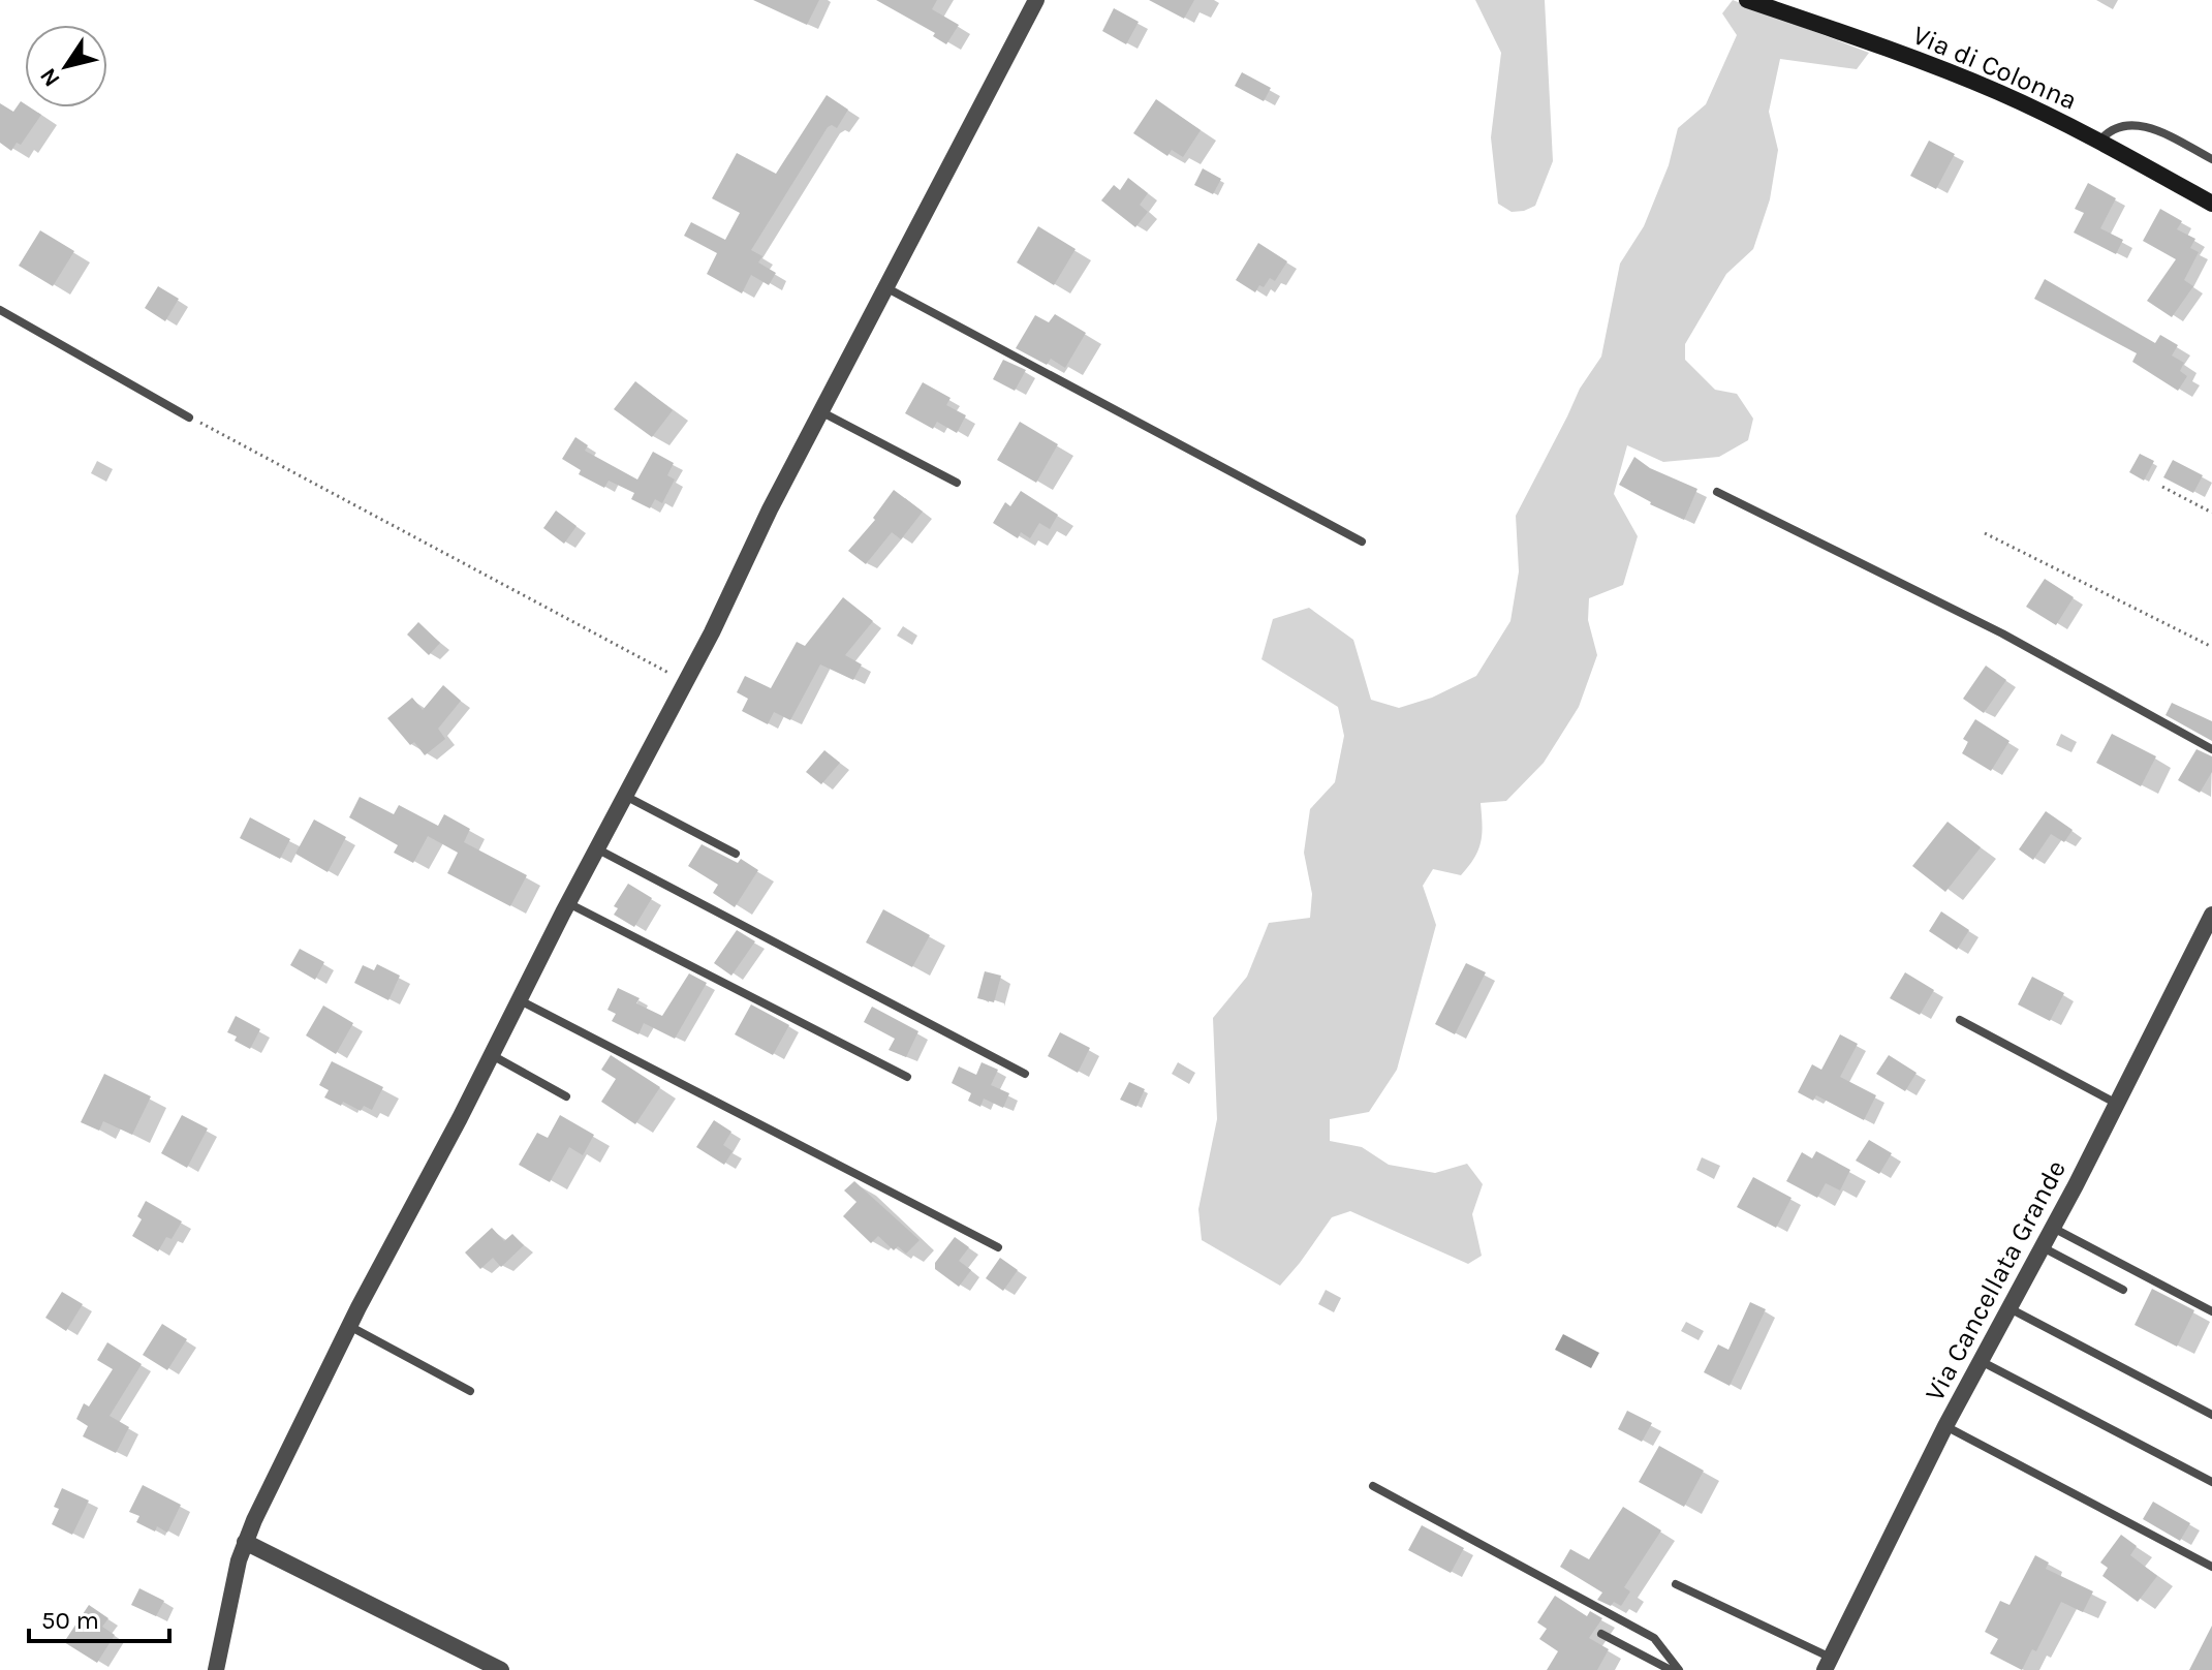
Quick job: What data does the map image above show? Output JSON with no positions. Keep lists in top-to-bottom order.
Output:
{
  "streets": {
    "street": ["Via di Colonna", "Via Cancellata Grande"]
  },
  "scale_bar": "50 m",
  "north": "bottom left"
}
